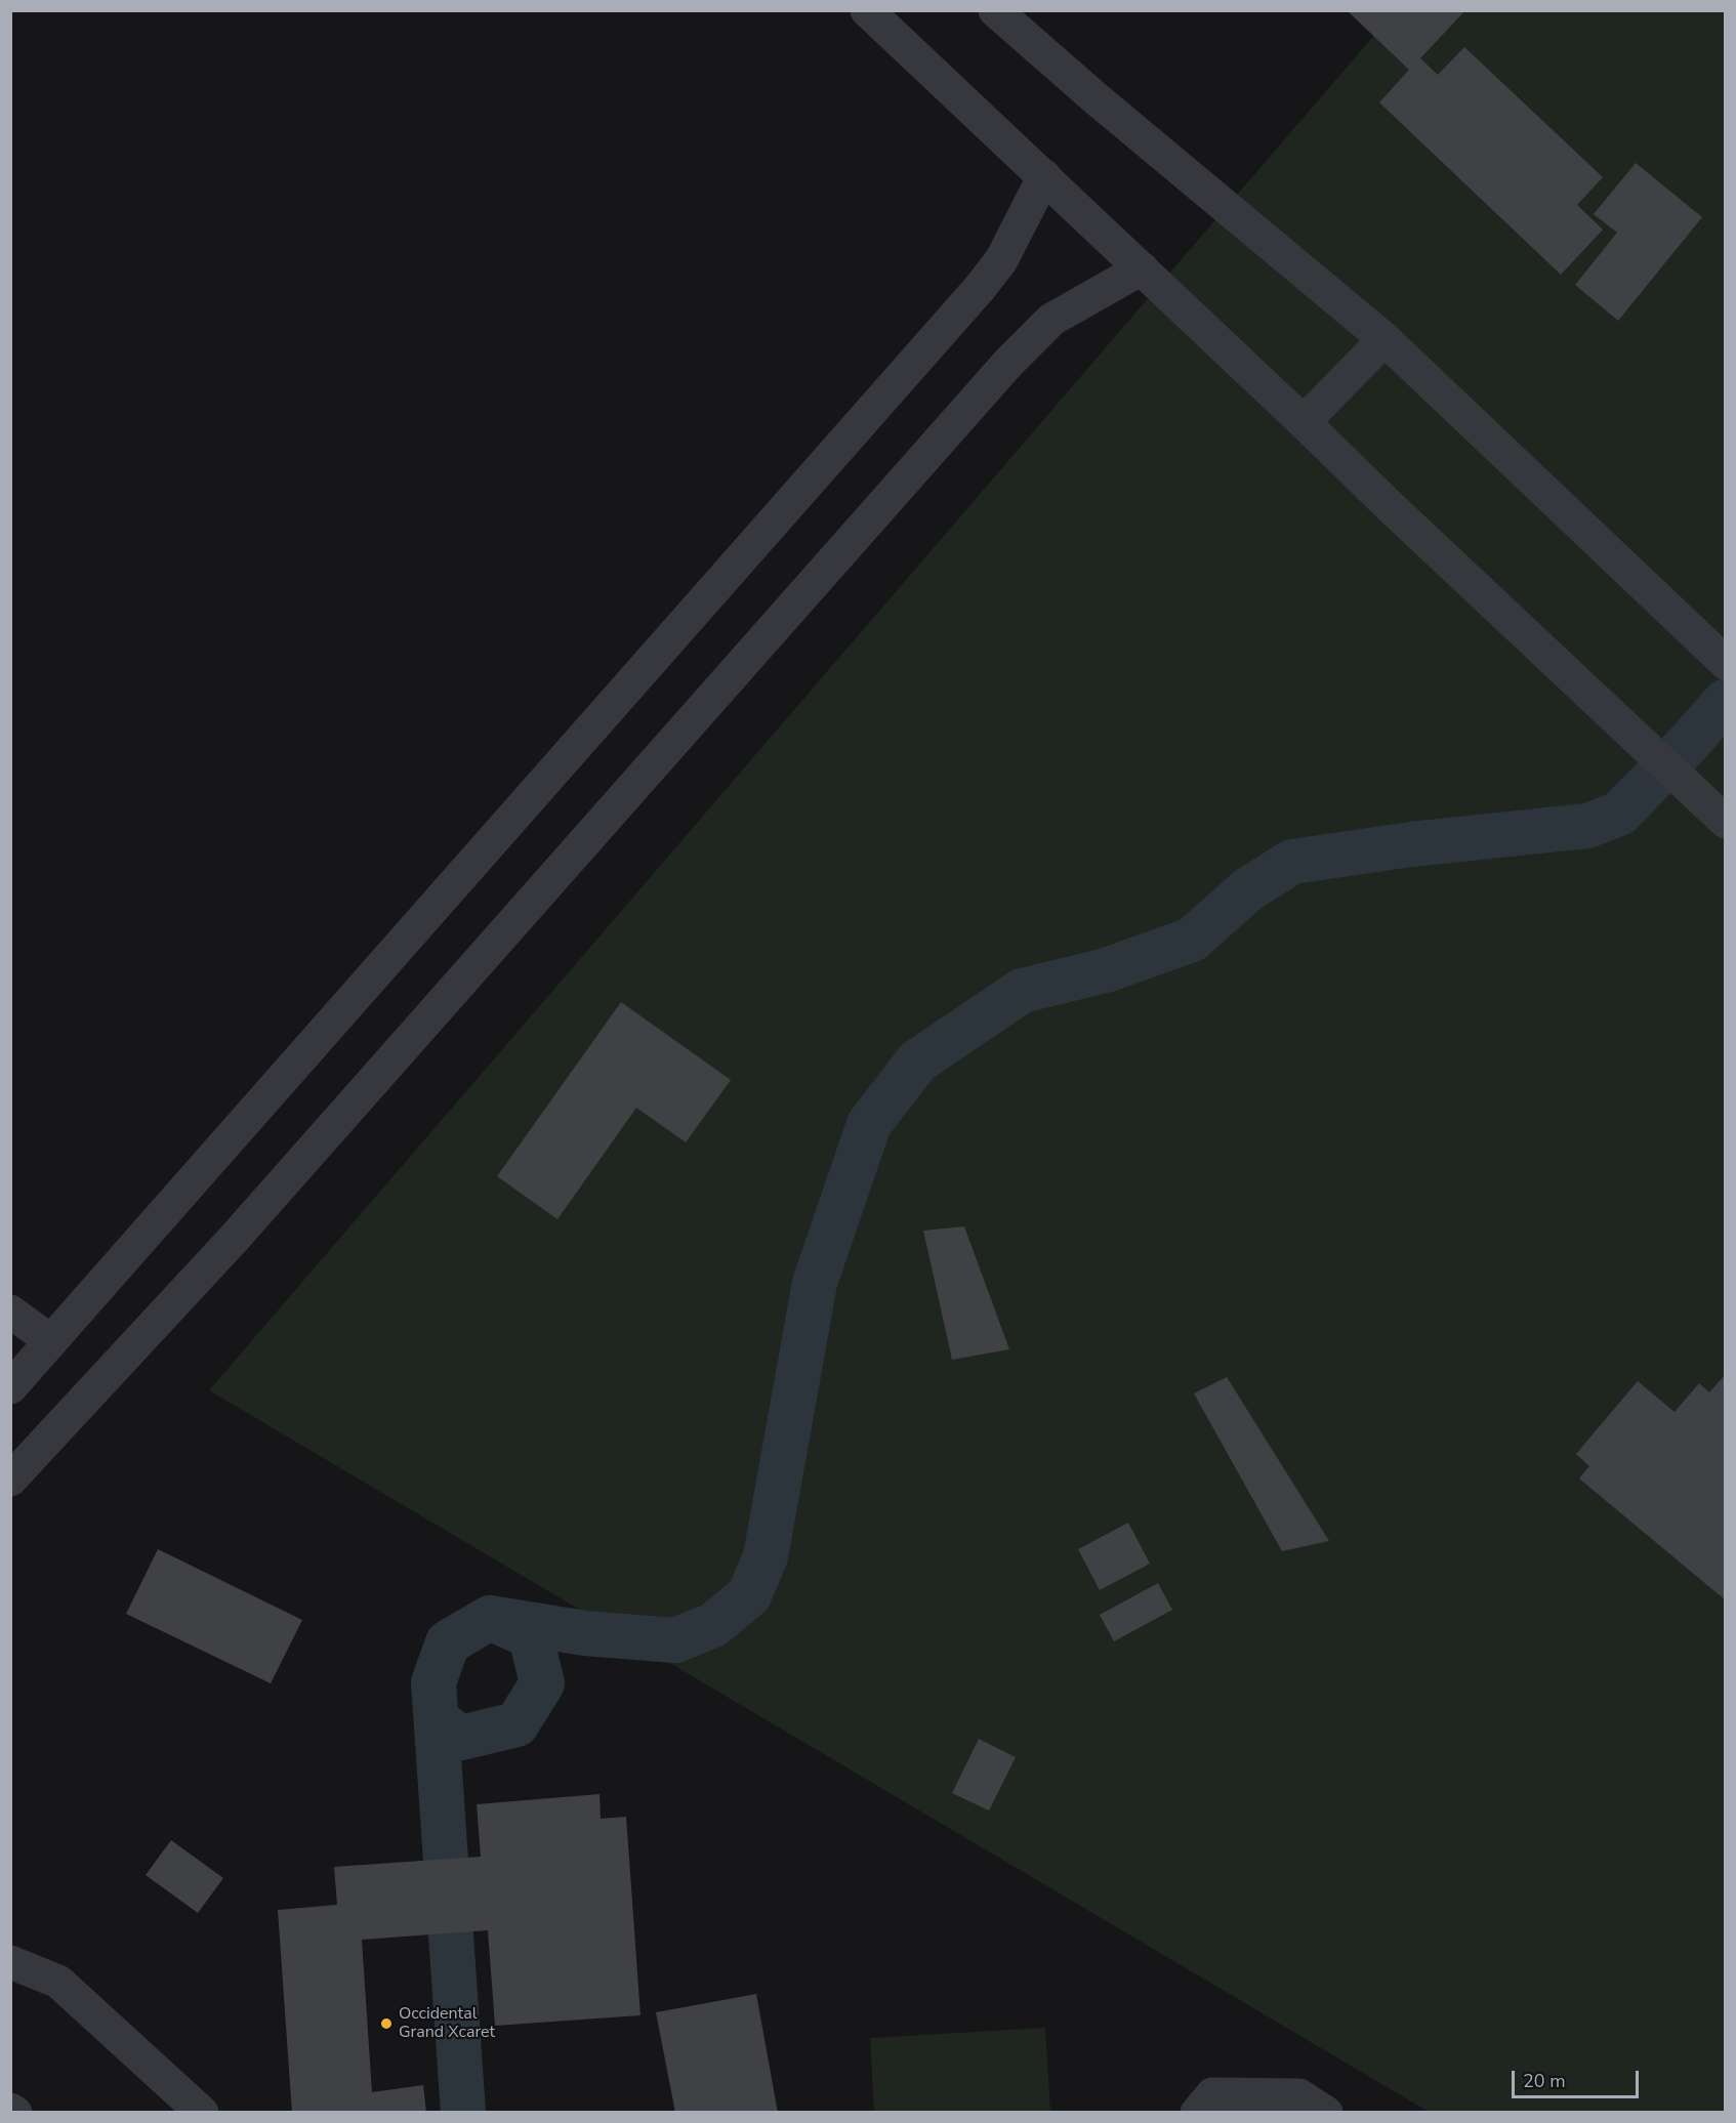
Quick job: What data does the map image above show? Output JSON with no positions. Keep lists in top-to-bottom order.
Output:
{
  "places": ["Occidental Grand Xcaret"],
  "scale_bar": "20 m"
}
